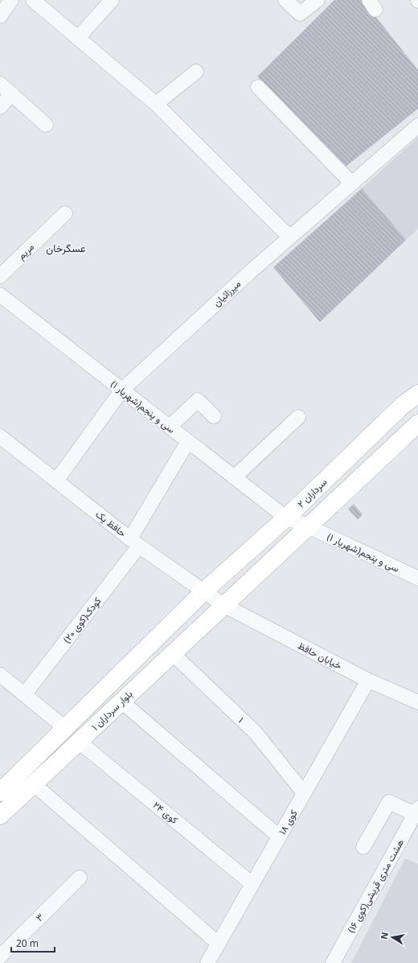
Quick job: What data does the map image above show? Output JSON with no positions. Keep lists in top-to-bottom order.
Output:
{
  "streets": {
    "main road": ["سرداران ۲", "بلوار سرداران ۱"],
    "street": [
      "مریم",
      "میرزائیان",
      "سی و پنجم(شهریار ۱)",
      "حافظ یک",
      "کودک(کوی ۲۰)",
      "خیابان حافظ",
      "۱",
      "کوی ۲۴",
      "کوی ۱۸",
      "هشت متری قریشی(کوی ۱۶)",
      "۳"
    ]
  },
  "crossings": [
    ["میرزائیان", "سی و پنجم(شهریار ۱)"],
    ["میرزائیان", "حافظ یک"],
    ["سی و پنجم(شهریار ۱)", "سرداران ۲"],
    ["سی و پنجم(شهریار ۱)", "کودک(کوی ۲۰)"],
    ["سرداران ۲", "حافظ یک"],
    ["سرداران ۲", "بلوار سرداران ۱"],
    ["حافظ یک", "کودک(کوی ۲۰)"],
    ["حافظ یک", "خیابان حافظ"],
    ["حافظ یک", "بلوار سرداران ۱"],
    ["خیابان حافظ", "بلوار سرداران ۱"],
    ["خیابان حافظ", "کوی ۱۸"],
    ["بلوار سرداران ۱", "۱"],
    ["بلوار سرداران ۱", "کوی ۲۴"],
    ["۱", "کوی ۱۸"],
    ["کوی ۲۴", "کوی ۱۸"]
  ],
  "districts": ["عسگرخان"],
  "scale_bar": "20 m",
  "north": "left"
}
